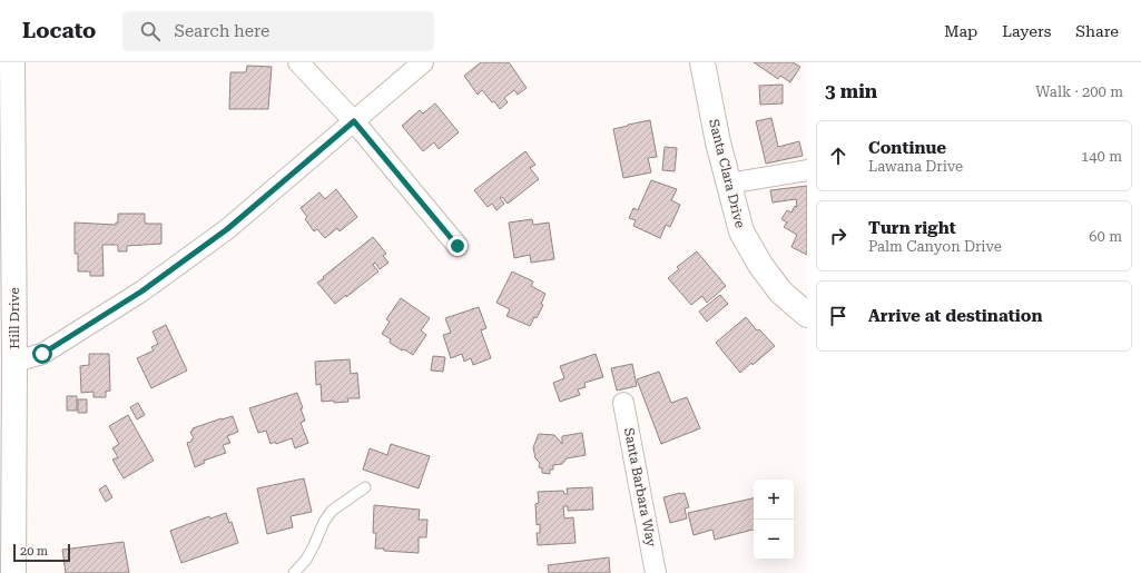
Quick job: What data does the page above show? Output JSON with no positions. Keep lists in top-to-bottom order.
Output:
{
  "streets": {
    "street": ["Santa Clara Drive", "Hill Drive", "Santa Barbara Way"]
  },
  "scale_bar": "20 m",
  "page": {
    "header": "Locato",
    "search": "Search here",
    "nav": ["Map", "Layers", "Share"],
    "heading": ["3 min", "Walk · 200 m"],
    "list": [
      ["Continue", "Lawana Drive", "140 m"],
      ["Turn right", "Palm Canyon Drive", "60 m"],
      "Arrive at destination"
    ],
    "map_buttons": ["+", "−"],
    "scale": "20 m"
  }
}
